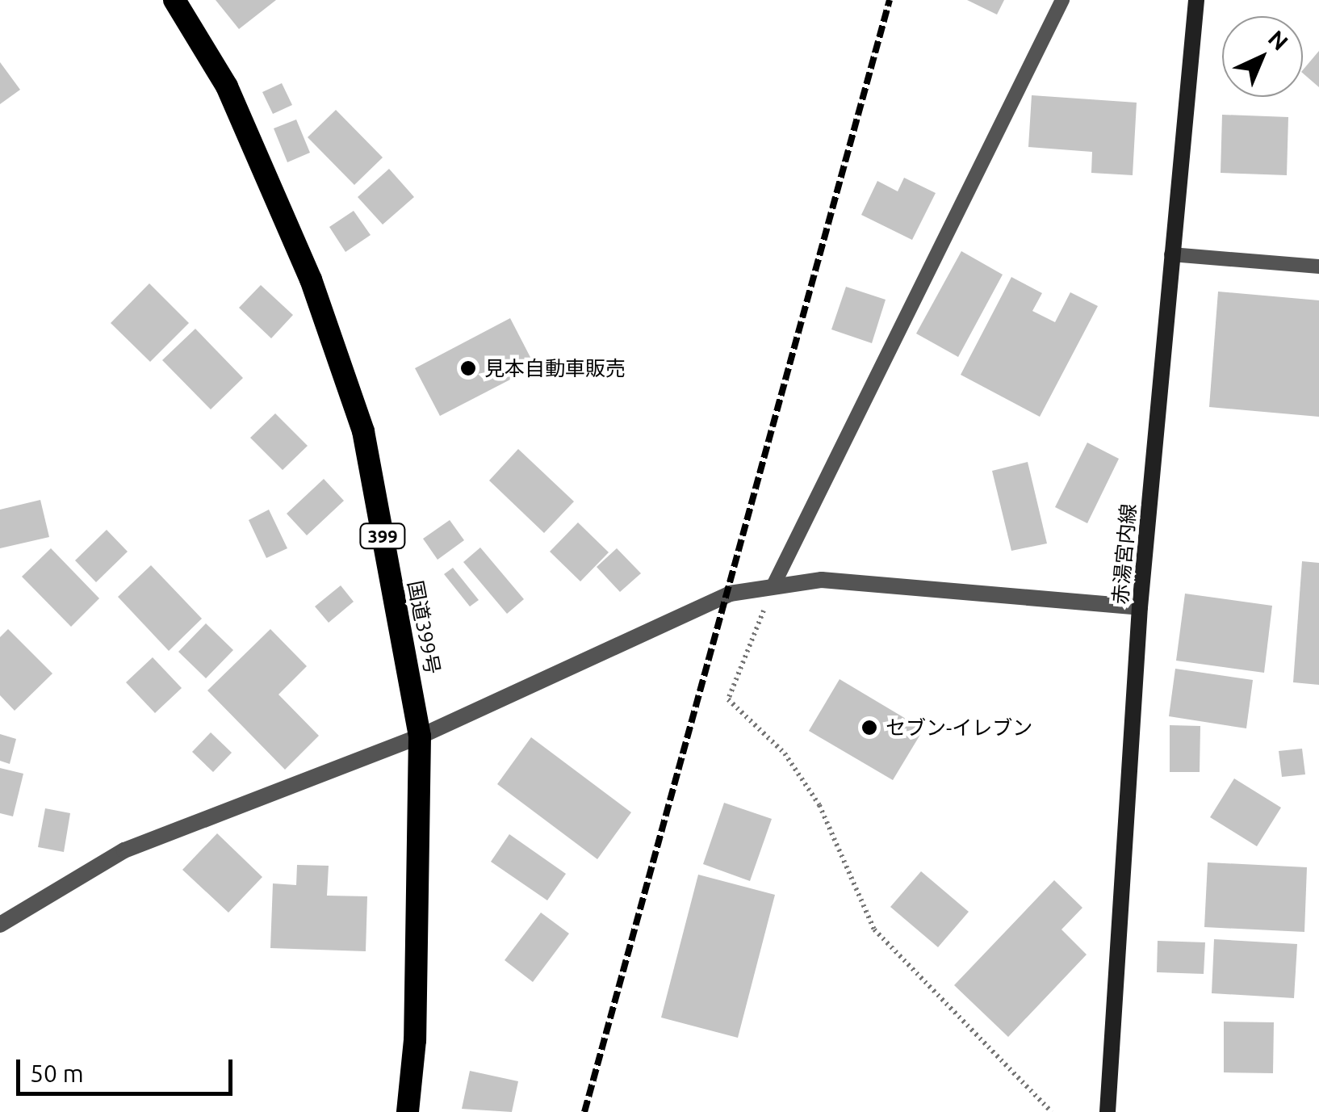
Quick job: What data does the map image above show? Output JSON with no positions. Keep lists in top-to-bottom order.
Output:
{
  "streets": {
    "highway": ["399", "国道399号"],
    "main road": ["赤湯宮内線"]
  },
  "places": ["見本自動車販売", "セブン-イレブン"],
  "scale_bar": "50 m",
  "north": "top right"
}
